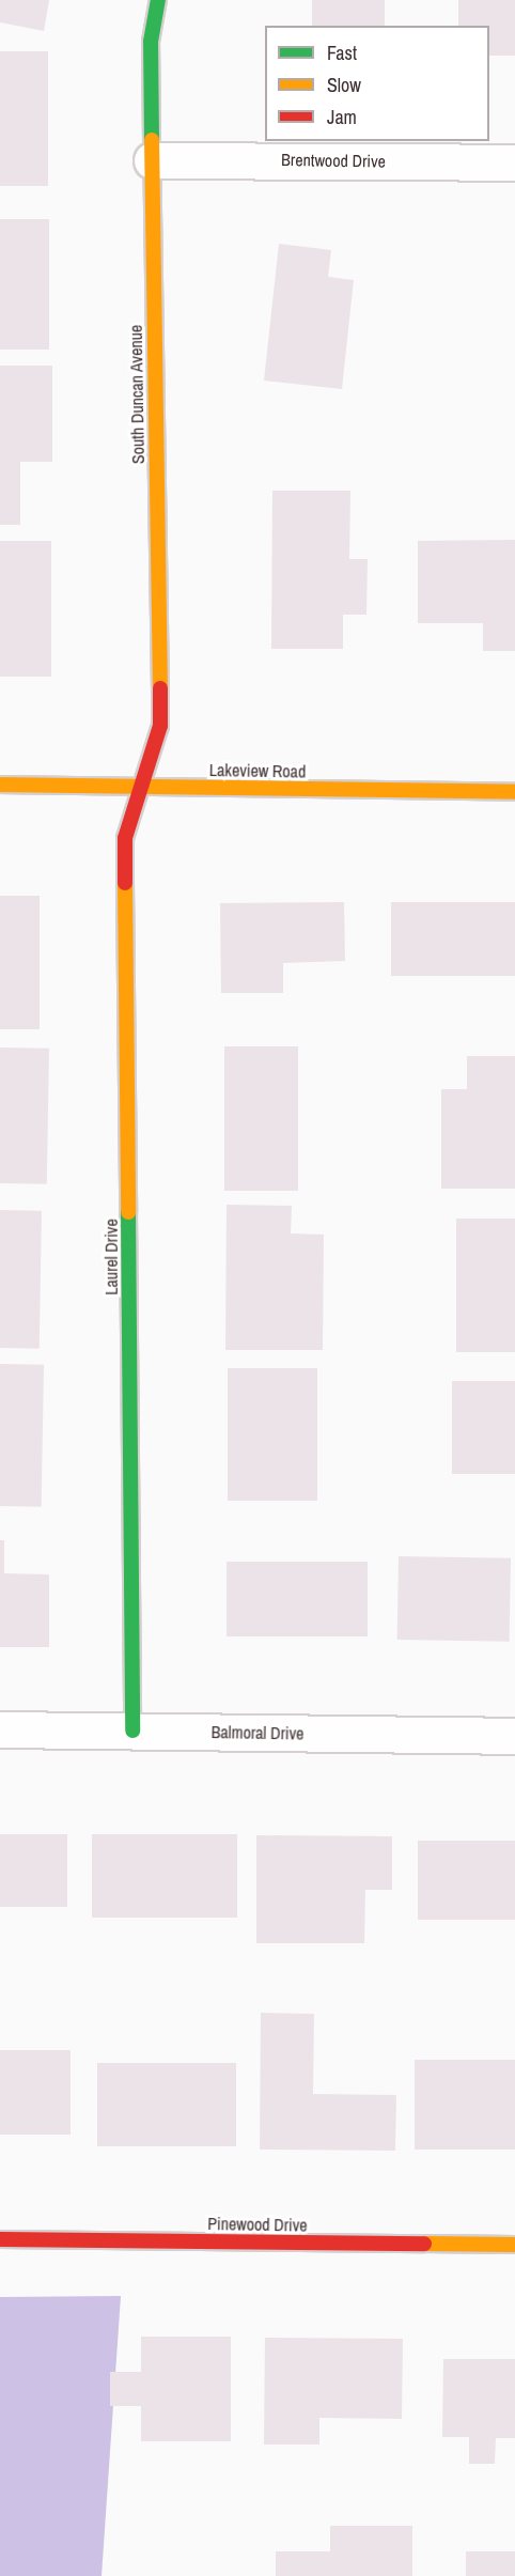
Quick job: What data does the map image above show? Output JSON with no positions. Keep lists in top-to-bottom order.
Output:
{
  "streets": {
    "street": [
      "Brentwood Drive",
      "South Duncan Avenue",
      "Lakeview Road",
      "Laurel Drive",
      "Balmoral Drive",
      "Pinewood Drive"
    ]
  },
  "crossings": [
    ["Brentwood Drive", "South Duncan Avenue"],
    ["South Duncan Avenue", "Lakeview Road"],
    ["South Duncan Avenue", "Laurel Drive"],
    ["Lakeview Road", "Laurel Drive"],
    ["Laurel Drive", "Balmoral Drive"]
  ],
  "legend": ["Fast", "Slow", "Jam"]
}
